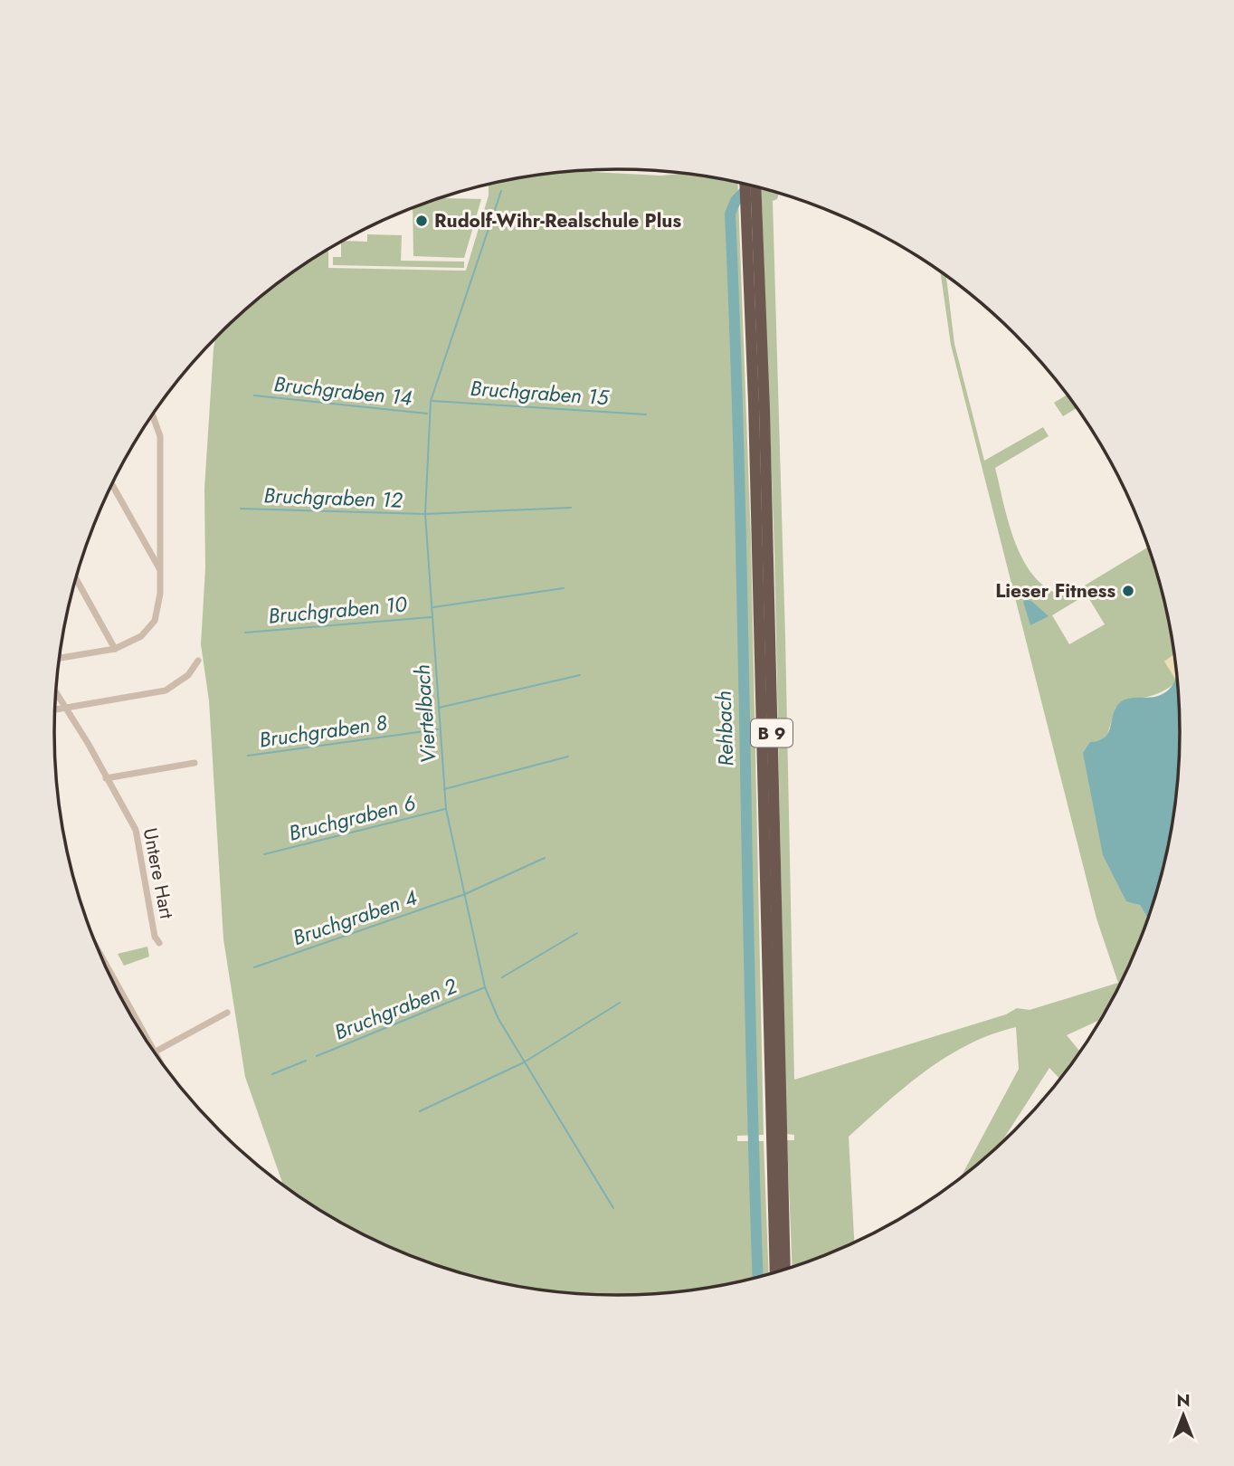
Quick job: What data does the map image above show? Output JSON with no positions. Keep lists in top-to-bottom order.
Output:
{
  "streets": {
    "highway": ["B 9"],
    "street": ["Untere Hart"]
  },
  "water": [
    "Bruchgraben 14",
    "Bruchgraben 15",
    "Bruchgraben 12",
    "Bruchgraben 10",
    "Viertelbach",
    "Rehbach",
    "Bruchgraben 8",
    "Bruchgraben 6",
    "Bruchgraben 4",
    "Bruchgraben 2"
  ],
  "places": ["Rudolf-Wihr-Realschule Plus", "Lieser Fitness"],
  "north": "top"
}
